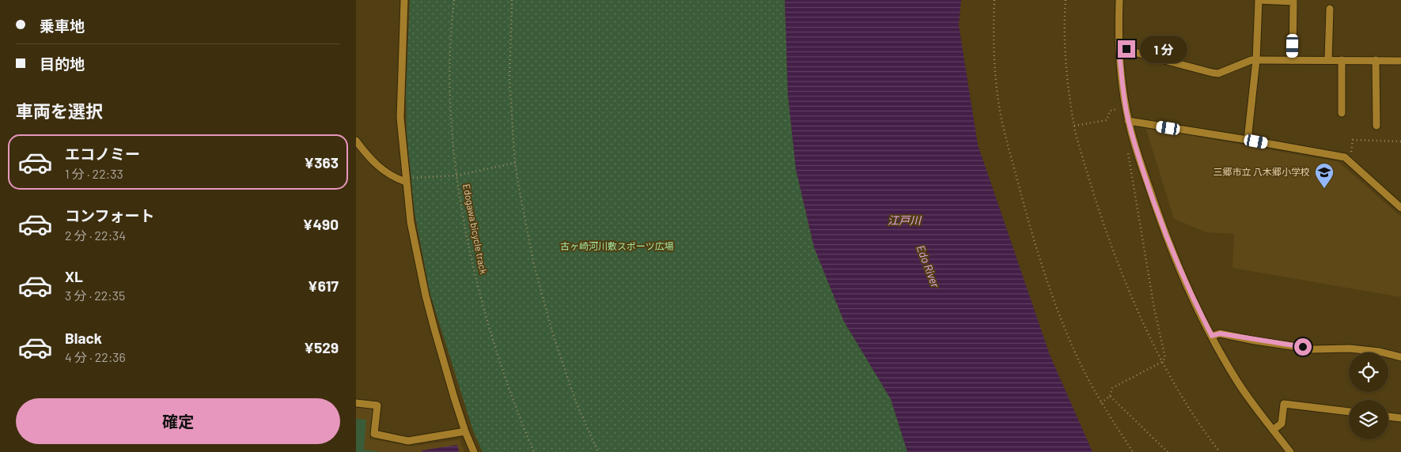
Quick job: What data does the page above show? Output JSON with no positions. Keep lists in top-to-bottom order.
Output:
{
  "streets": {
    "path": ["Edogawa bicycle track"]
  },
  "water": ["江戸川", "Edo River"],
  "parks": ["古ヶ崎河川敷スポーツ広場"],
  "places": {
    "school or university": ["三郷市立 八木郷小学校"]
  },
  "page": {
    "banner": ["乗車地", "目的地"],
    "bubble": "1 分",
    "heading": "車両を選択",
    "list": [
      {
        "name": "エコノミー",
        "note": "1 分 · 22:33",
        "value": "¥363"
      },
      {
        "name": "コンフォート",
        "note": "2 分 · 22:34",
        "value": "¥490"
      },
      {
        "name": "XL",
        "note": "3 分 · 22:35",
        "value": "¥617"
      },
      {
        "name": "Black",
        "note": "4 分 · 22:36",
        "value": "¥529"
      }
    ],
    "buttons": "確定"
  }
}
